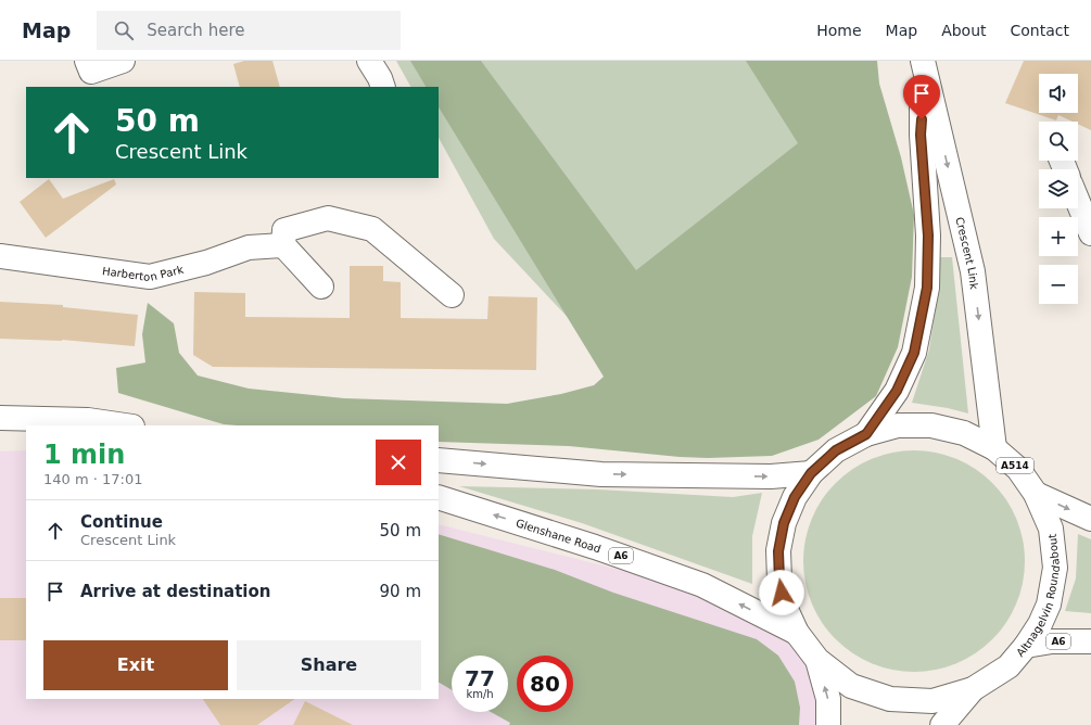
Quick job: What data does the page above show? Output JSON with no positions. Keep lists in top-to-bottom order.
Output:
{
  "streets": {
    "main road": [
      "Crescent Link",
      "Harberton Park",
      "A514",
      "Glenshane Road",
      "A6",
      "Altnagelvin Roundabout"
    ]
  },
  "crossings": [
    ["Crescent Link", "Altnagelvin Roundabout"],
    ["A514", "Altnagelvin Roundabout"],
    ["Glenshane Road", "Altnagelvin Roundabout"],
    ["A6", "Altnagelvin Roundabout"]
  ],
  "page": {
    "header": "Map",
    "search": "Search here",
    "nav": [
      "Home",
      "Map",
      "About",
      "Contact"
    ],
    "map_buttons": ["+", "−"],
    "turn": ["50 m", "Crescent Link"],
    "heading": ["1 min", "140 m · 17:01"],
    "list": [
      {
        "name": "Continue",
        "note": "Crescent Link",
        "value": "50 m"
      },
      {
        "name": "Arrive at destination",
        "value": "90 m"
      }
    ],
    "buttons": ["Exit", "Share"],
    "speed": "77 km/h",
    "limit": "80"
  }
}
